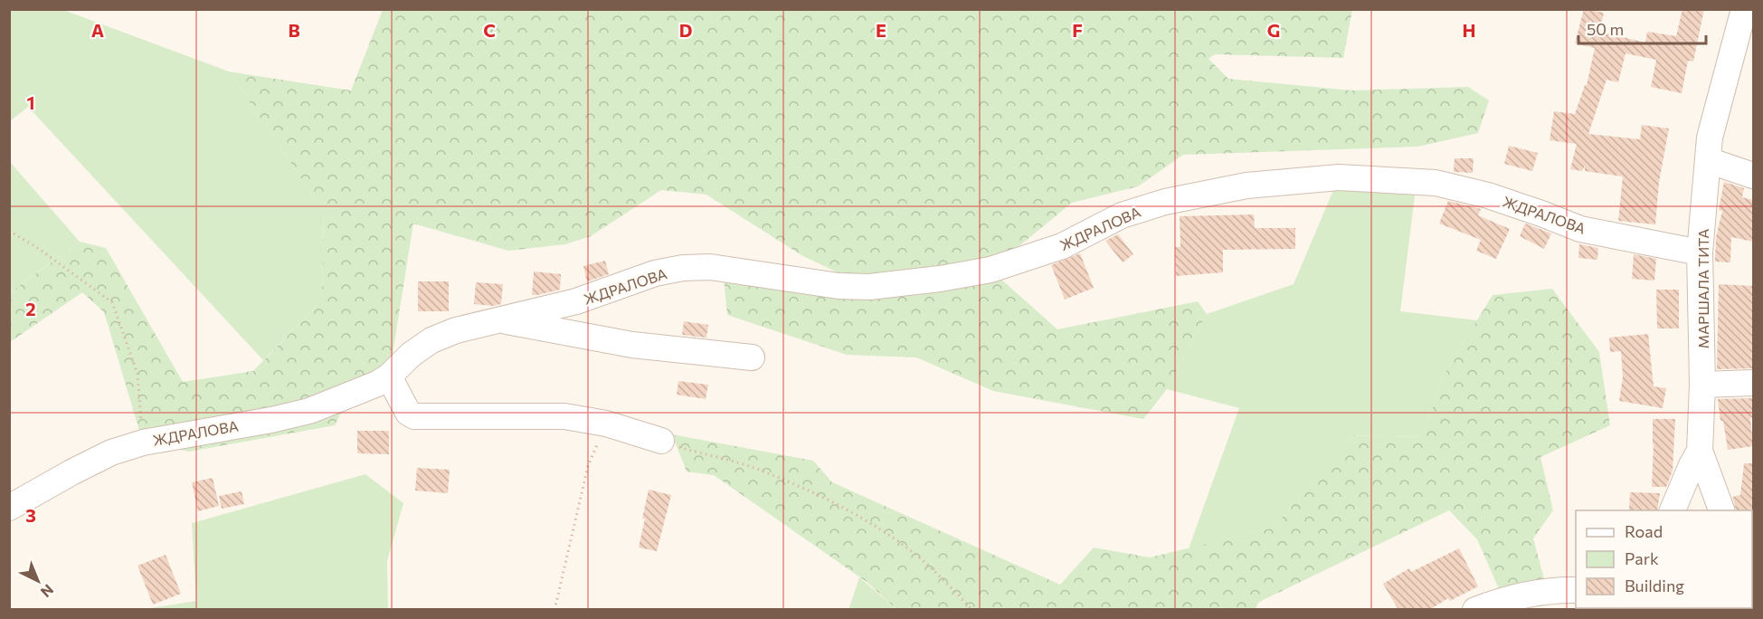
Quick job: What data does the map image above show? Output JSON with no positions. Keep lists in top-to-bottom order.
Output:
{
  "streets": {
    "street": ["ЖДРАЛОВА", "МАРШАЛА ТИТА"]
  },
  "crossings": [
    ["ЖДРАЛОВА", "МАРШАЛА ТИТА"]
  ],
  "legend": ["Road", "Park", "Building"],
  "scale_bar": "50 m",
  "north": "bottom right",
  "grid": {
    "columns": [
      "A",
      "B",
      "C",
      "D",
      "E",
      "F",
      "G",
      "H"
    ],
    "rows": ["1", "2", "3"]
  }
}
